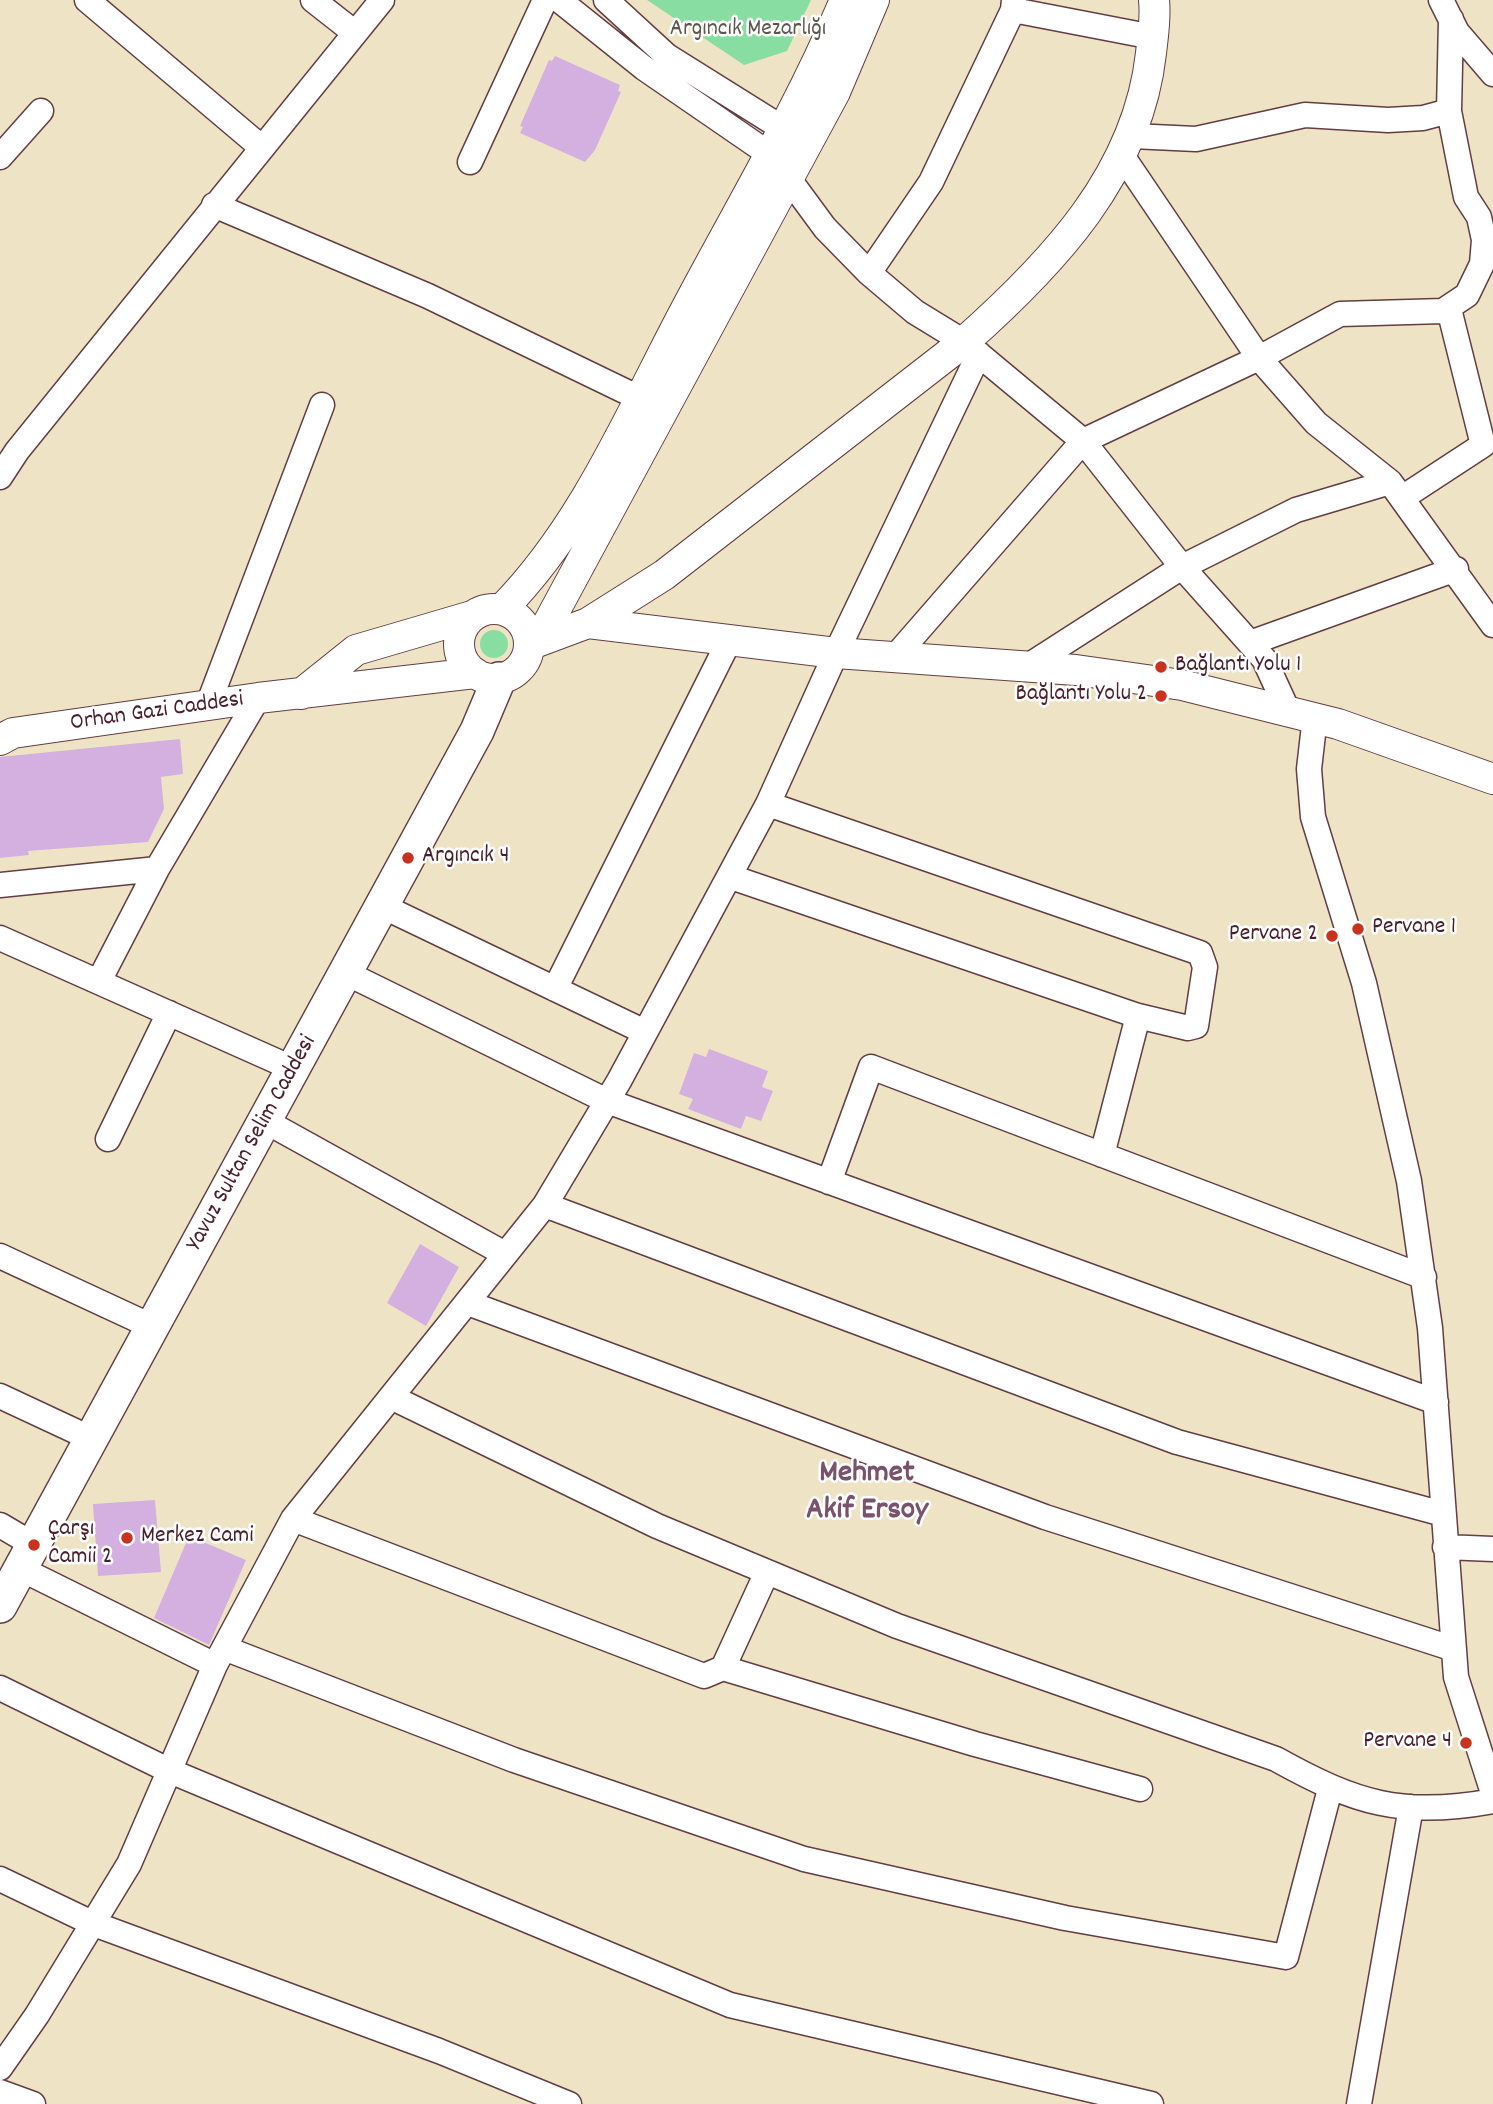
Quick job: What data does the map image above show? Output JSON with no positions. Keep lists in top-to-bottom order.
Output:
{
  "streets": {
    "main road": ["Yavuz Sultan Selim Caddesi"],
    "street": ["Orhan Gazi Caddesi"]
  },
  "crossings": [
    ["Orhan Gazi Caddesi", "Yavuz Sultan Selim Caddesi"]
  ],
  "districts": ["Mehmet Akif Ersoy"],
  "parks": ["Argıncık Mezarlığı"],
  "places": [
    "Bağlantı Yolu 1",
    "Bağlantı Yolu 2",
    "Argıncık 4",
    "Pervane 1",
    "Pervane 2",
    "Merkez Cami",
    "Çarşı Camii 2",
    "Pervane 4"
  ]
}
